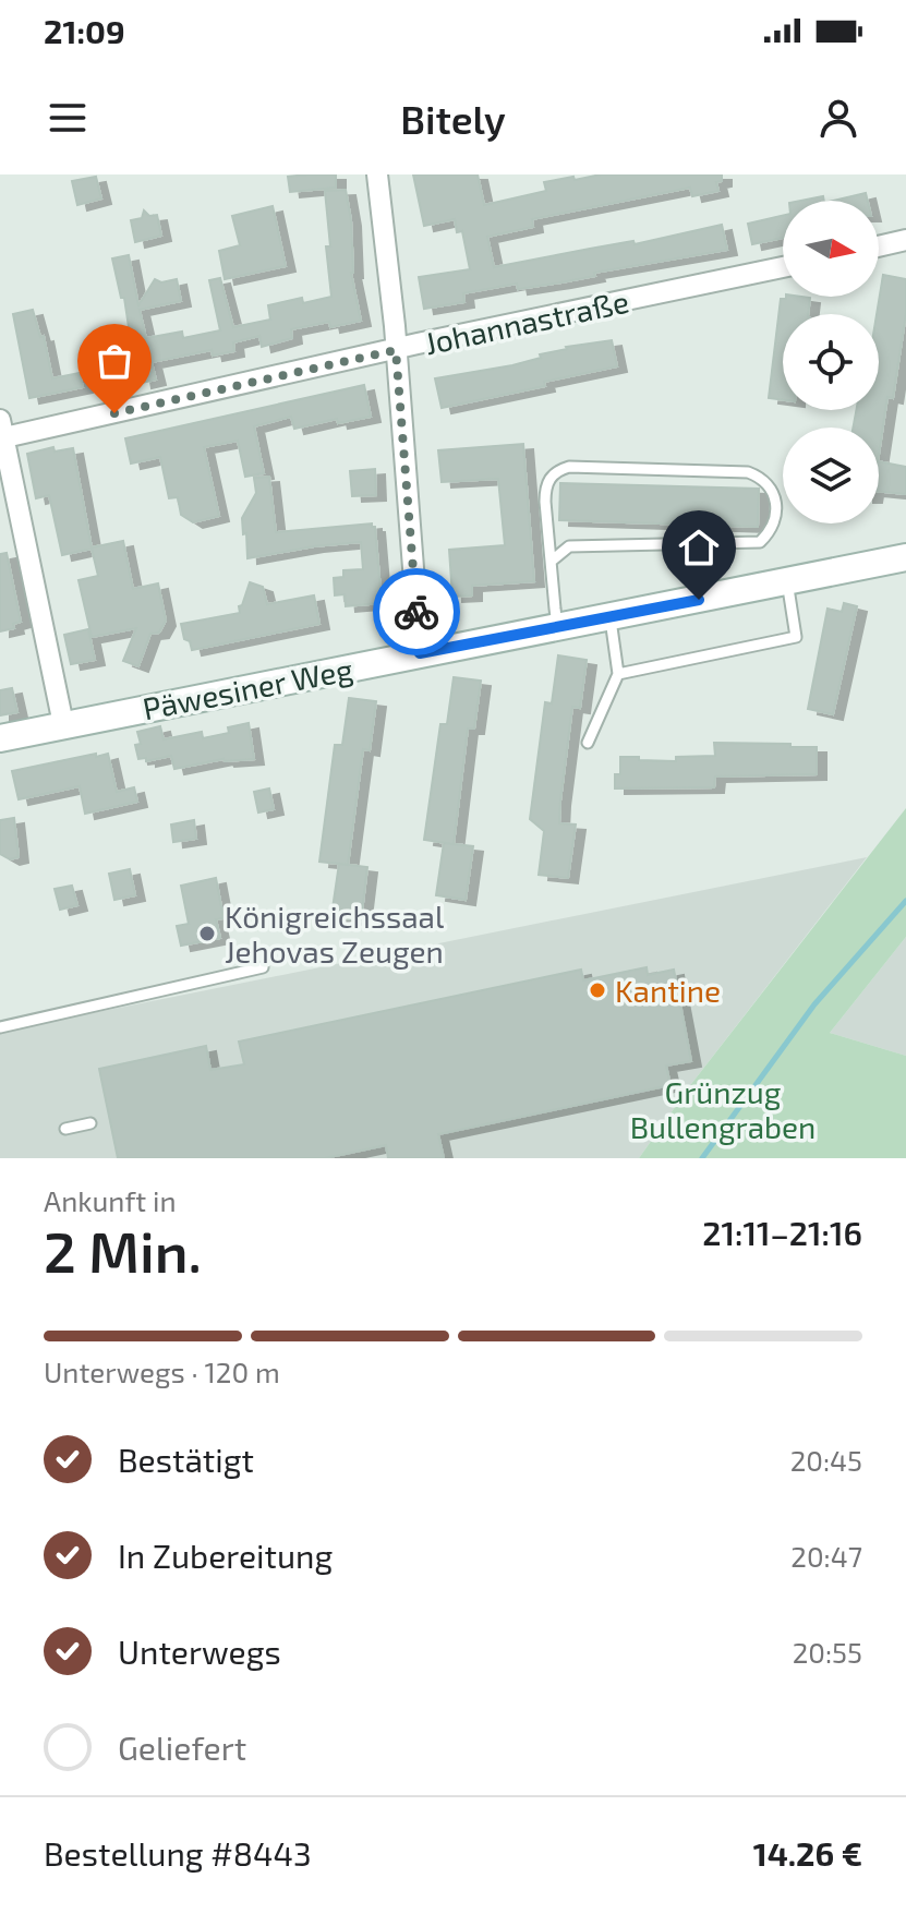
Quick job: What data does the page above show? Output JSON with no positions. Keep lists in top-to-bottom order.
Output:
{
  "streets": {
    "street": ["Johannastraße", "Päwesiner Weg"]
  },
  "parks": ["Grünzug Bullengraben"],
  "places": ["Königreichssaal Jehovas Zeugen", "Kantine"],
  "north": "right",
  "page": {
    "status": "21:09",
    "header": "Bitely",
    "heading": ["2 Min.", "Ankunft in", "21:11–21:16"],
    "panel": ["Bestellung #8443", "14.26 €"],
    "bar": "Unterwegs · 120 m",
    "list": [
      ["Bestätigt", "20:45"],
      ["In Zubereitung", "20:47"],
      ["Unterwegs", "20:55"],
      "Geliefert"
    ]
  }
}
